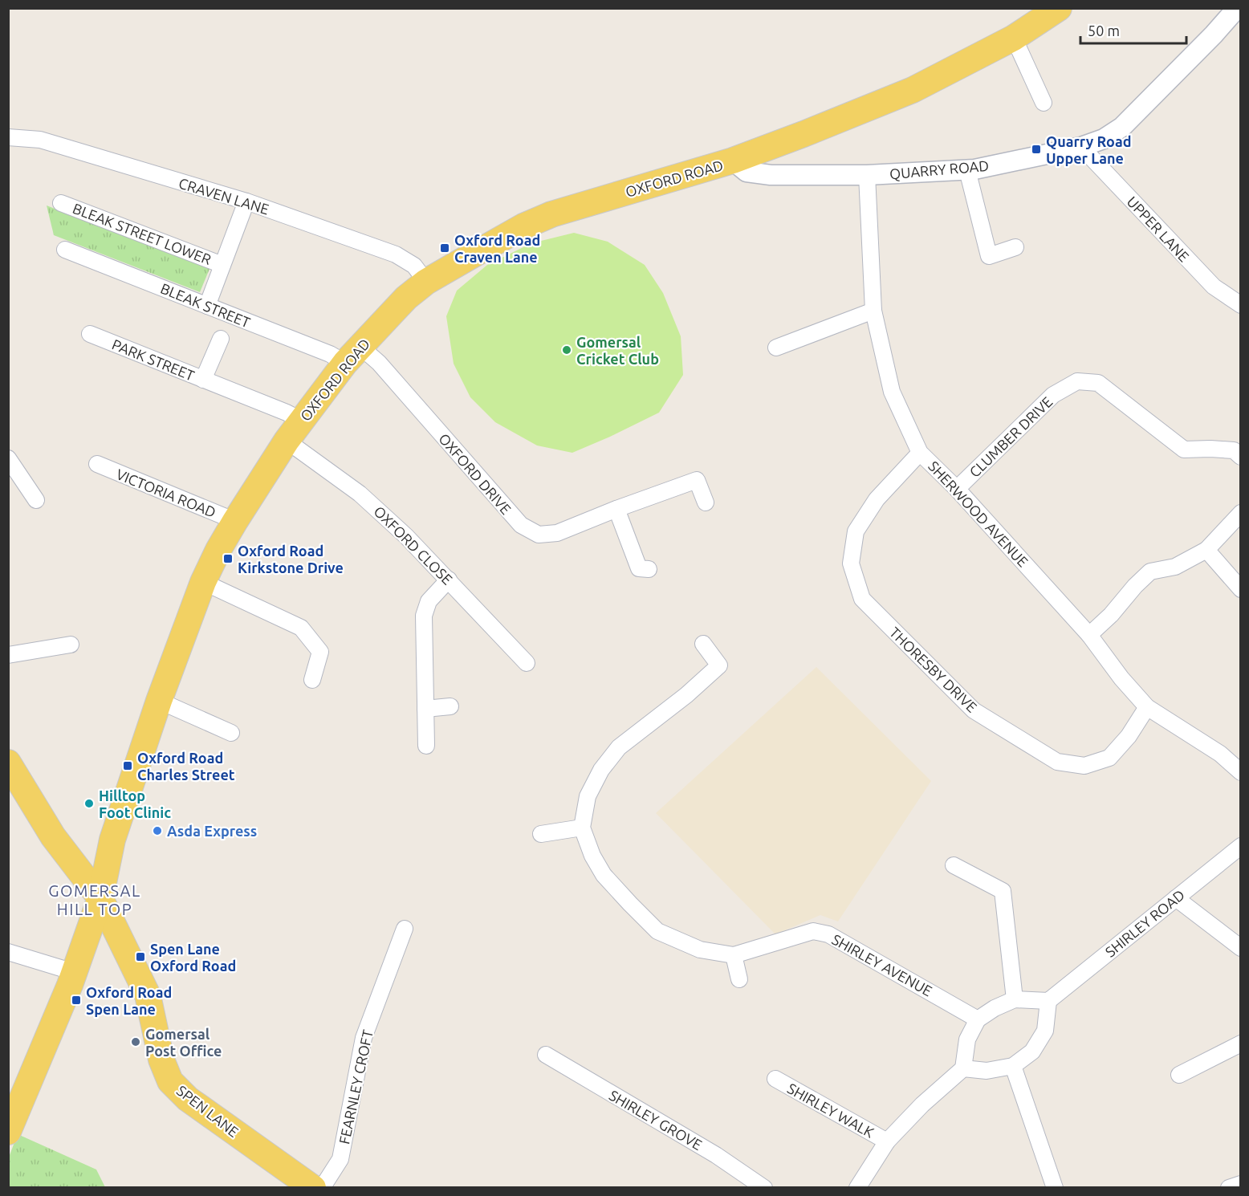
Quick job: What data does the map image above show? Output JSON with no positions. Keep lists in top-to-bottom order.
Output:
{
  "streets": {
    "main road": ["OXFORD ROAD", "SPEN LANE"],
    "street": [
      "QUARRY ROAD",
      "CRAVEN LANE",
      "UPPER LANE",
      "BLEAK STREET LOWER",
      "BLEAK STREET",
      "PARK STREET",
      "CLUMBER DRIVE",
      "OXFORD DRIVE",
      "VICTORIA ROAD",
      "SHERWOOD AVENUE",
      "OXFORD CLOSE",
      "THORESBY DRIVE",
      "SHIRLEY ROAD",
      "SHIRLEY AVENUE",
      "FEARNLEY CROFT",
      "SHIRLEY WALK",
      "SHIRLEY GROVE"
    ]
  },
  "crossings": [
    ["QUARRY ROAD", "OXFORD ROAD"],
    ["QUARRY ROAD", "UPPER LANE"],
    ["QUARRY ROAD", "SHERWOOD AVENUE"],
    ["OXFORD ROAD", "CRAVEN LANE"],
    ["OXFORD ROAD", "BLEAK STREET"],
    ["OXFORD ROAD", "PARK STREET"],
    ["OXFORD ROAD", "OXFORD DRIVE"],
    ["OXFORD ROAD", "VICTORIA ROAD"],
    ["OXFORD ROAD", "OXFORD CLOSE"],
    ["OXFORD ROAD", "SPEN LANE"],
    ["BLEAK STREET", "OXFORD DRIVE"],
    ["CLUMBER DRIVE", "SHERWOOD AVENUE"],
    ["SHERWOOD AVENUE", "THORESBY DRIVE"]
  ],
  "districts": ["GOMERSAL HILL TOP"],
  "places": {
    "transit": [
      "Quarry Road Upper Lane",
      "Oxford Road Craven Lane",
      "Oxford Road Kirkstone Drive",
      "Oxford Road Charles Street",
      "Spen Lane Oxford Road",
      "Oxford Road Spen Lane"
    ],
    "other": [
      "Gomersal Cricket Club",
      "Hilltop Foot Clinic",
      "Asda Express",
      "Gomersal Post Office"
    ]
  },
  "scale_bar": "50 m"
}
